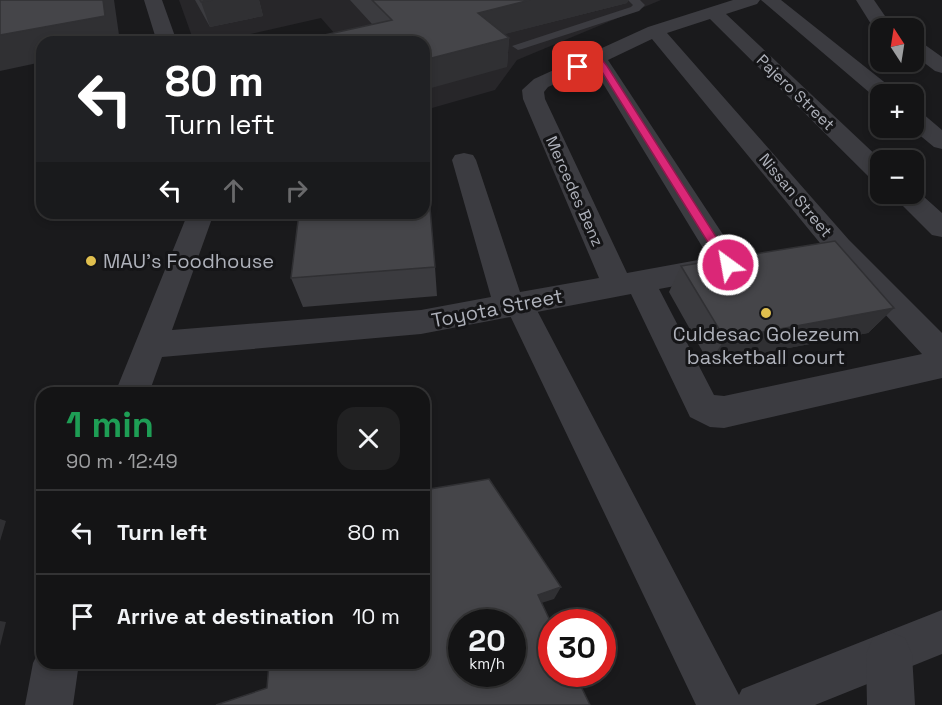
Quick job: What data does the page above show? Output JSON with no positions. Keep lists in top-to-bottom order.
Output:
{
  "streets": {
    "street": [
      "Pajero Street",
      "Mercedes Benz",
      "Nissan Street",
      "Toyota Street"
    ]
  },
  "crossings": [
    ["Mercedes Benz", "Toyota Street"]
  ],
  "places": ["MAU’s Foodhouse", "Culdesac Golezeum basketball court"],
  "north": "top",
  "page": {
    "map_buttons": ["+", "−"],
    "turn": ["80 m", "Turn left"],
    "heading": ["1 min", "90 m · 12:49"],
    "list": [
      {
        "name": "Turn left",
        "value": "80 m"
      },
      {
        "name": "Arrive at destination",
        "value": "10 m"
      }
    ],
    "speed": "20 km/h",
    "limit": "30"
  }
}
